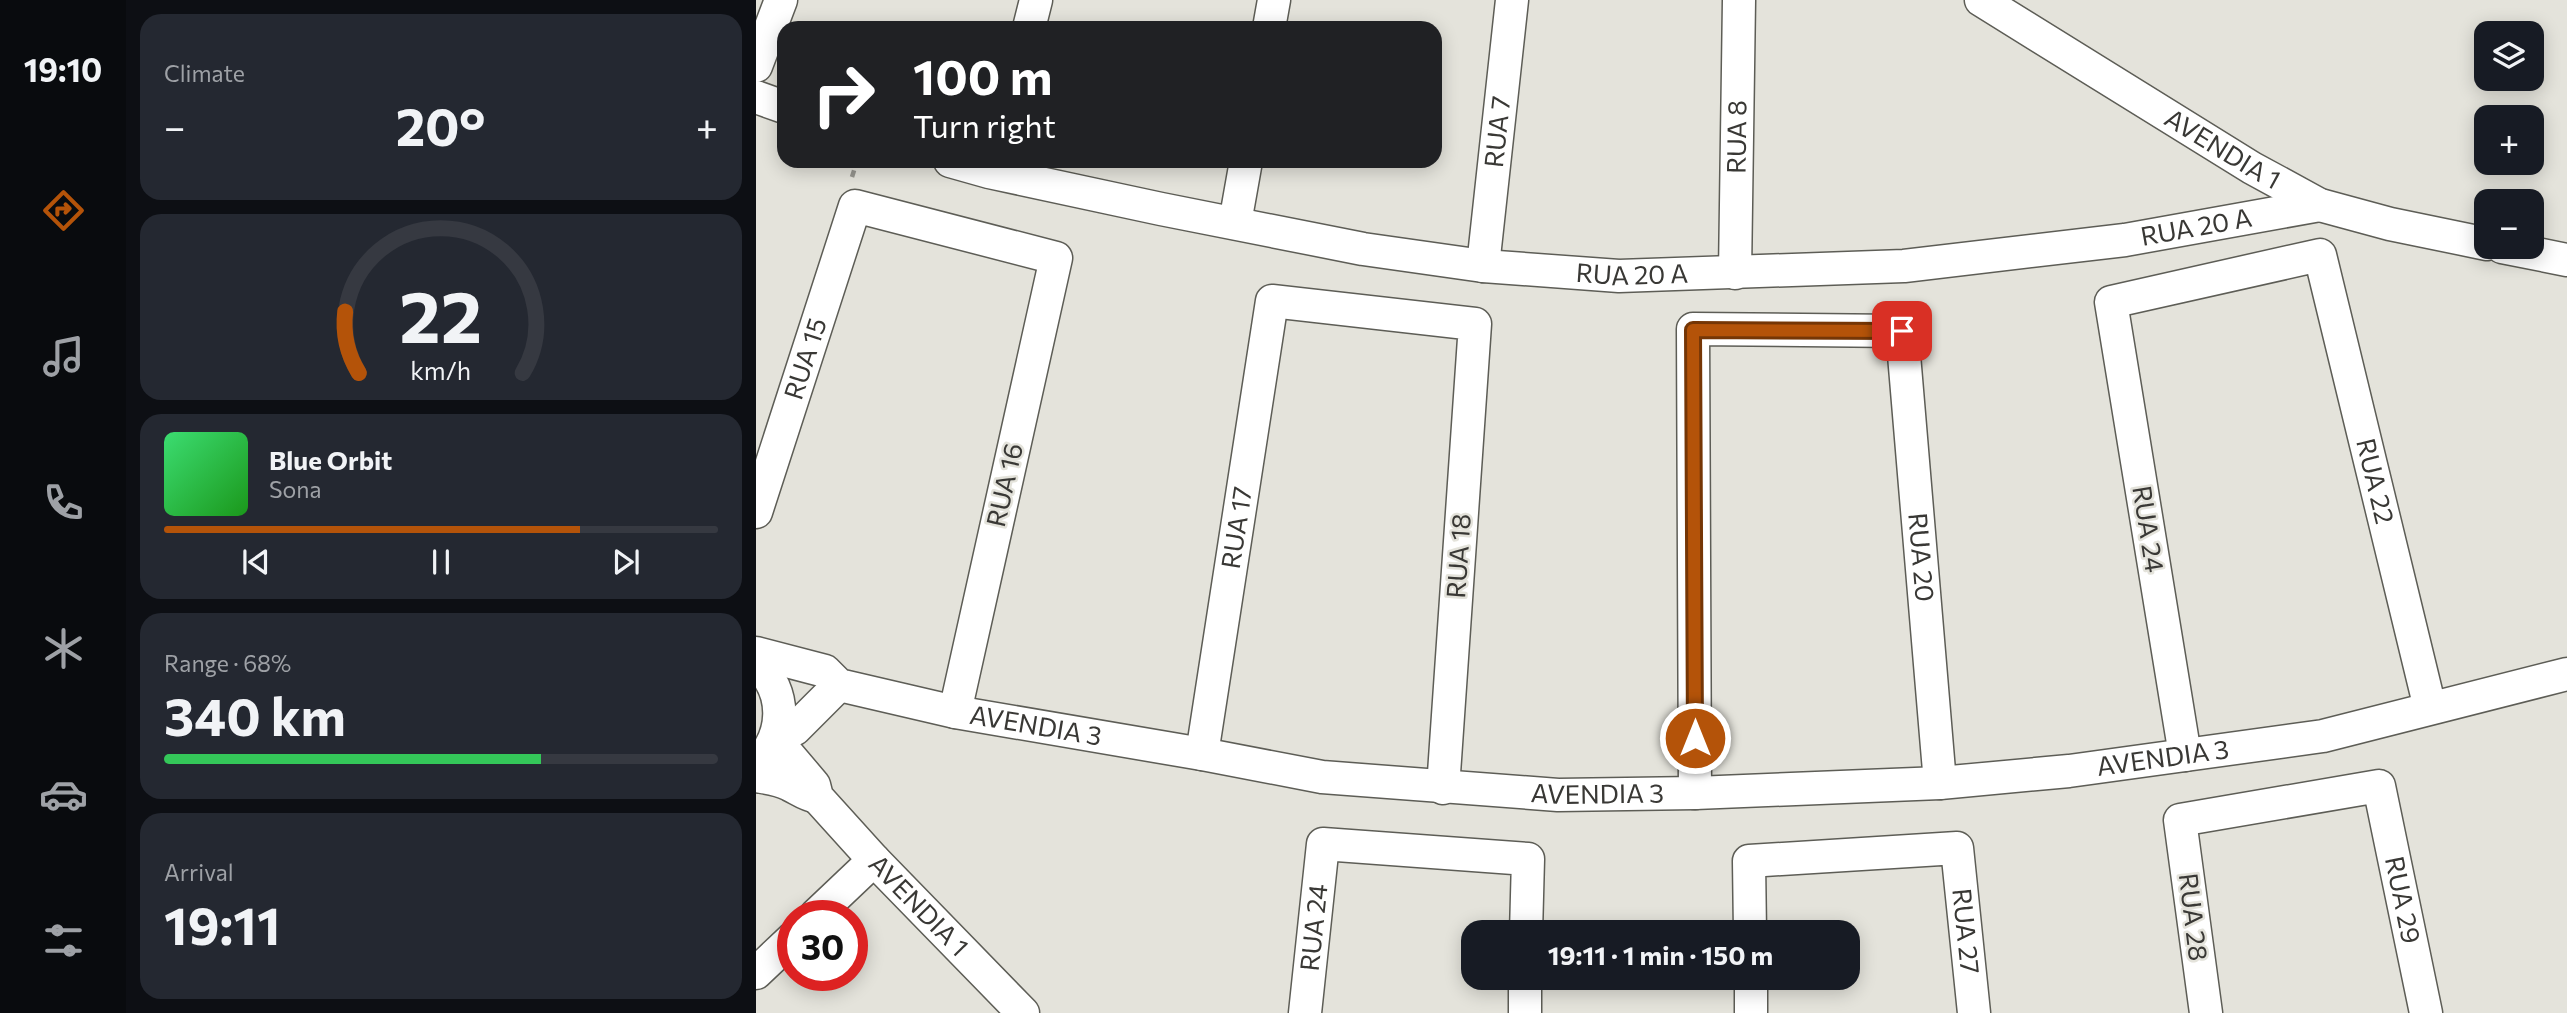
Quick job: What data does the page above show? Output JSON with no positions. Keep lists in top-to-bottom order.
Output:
{
  "streets": {
    "street": [
      "RUA 7",
      "RUA 8",
      "AVENDIA 1",
      "RUA 20 A",
      "RUA 15",
      "RUA 22",
      "RUA 16",
      "RUA 17",
      "RUA 24",
      "RUA 18",
      "RUA 20",
      "AVENDIA 3",
      "RUA 29",
      "RUA 28",
      "RUA 27"
    ]
  },
  "crossings": [
    ["RUA 7", "RUA 20 A"],
    ["RUA 8", "RUA 20 A"],
    ["AVENDIA 1", "RUA 20 A"],
    ["RUA 15", "RUA 16"],
    ["RUA 22", "RUA 24"],
    ["RUA 22", "AVENDIA 3"],
    ["RUA 16", "AVENDIA 3"],
    ["RUA 17", "RUA 18"],
    ["RUA 17", "AVENDIA 3"],
    ["RUA 24", "AVENDIA 3"],
    ["RUA 18", "AVENDIA 3"],
    ["RUA 20", "AVENDIA 3"],
    ["RUA 29", "RUA 28"]
  ],
  "page": {
    "tabs": "19:10",
    "tile": [
      "Climate",
      ["Range · 68%", "340 km"],
      ["Arrival", "19:11"]
    ],
    "map_buttons": ["+", "−"],
    "turn": ["100 m", "Turn right"],
    "heat": ["−", "20°", "+"],
    "song": ["Blue Orbit", "Sona"],
    "limit": "30",
    "trip": "19:11 · 1 min · 150 m",
    "gauge": ["22", "km/h"]
  }
}
